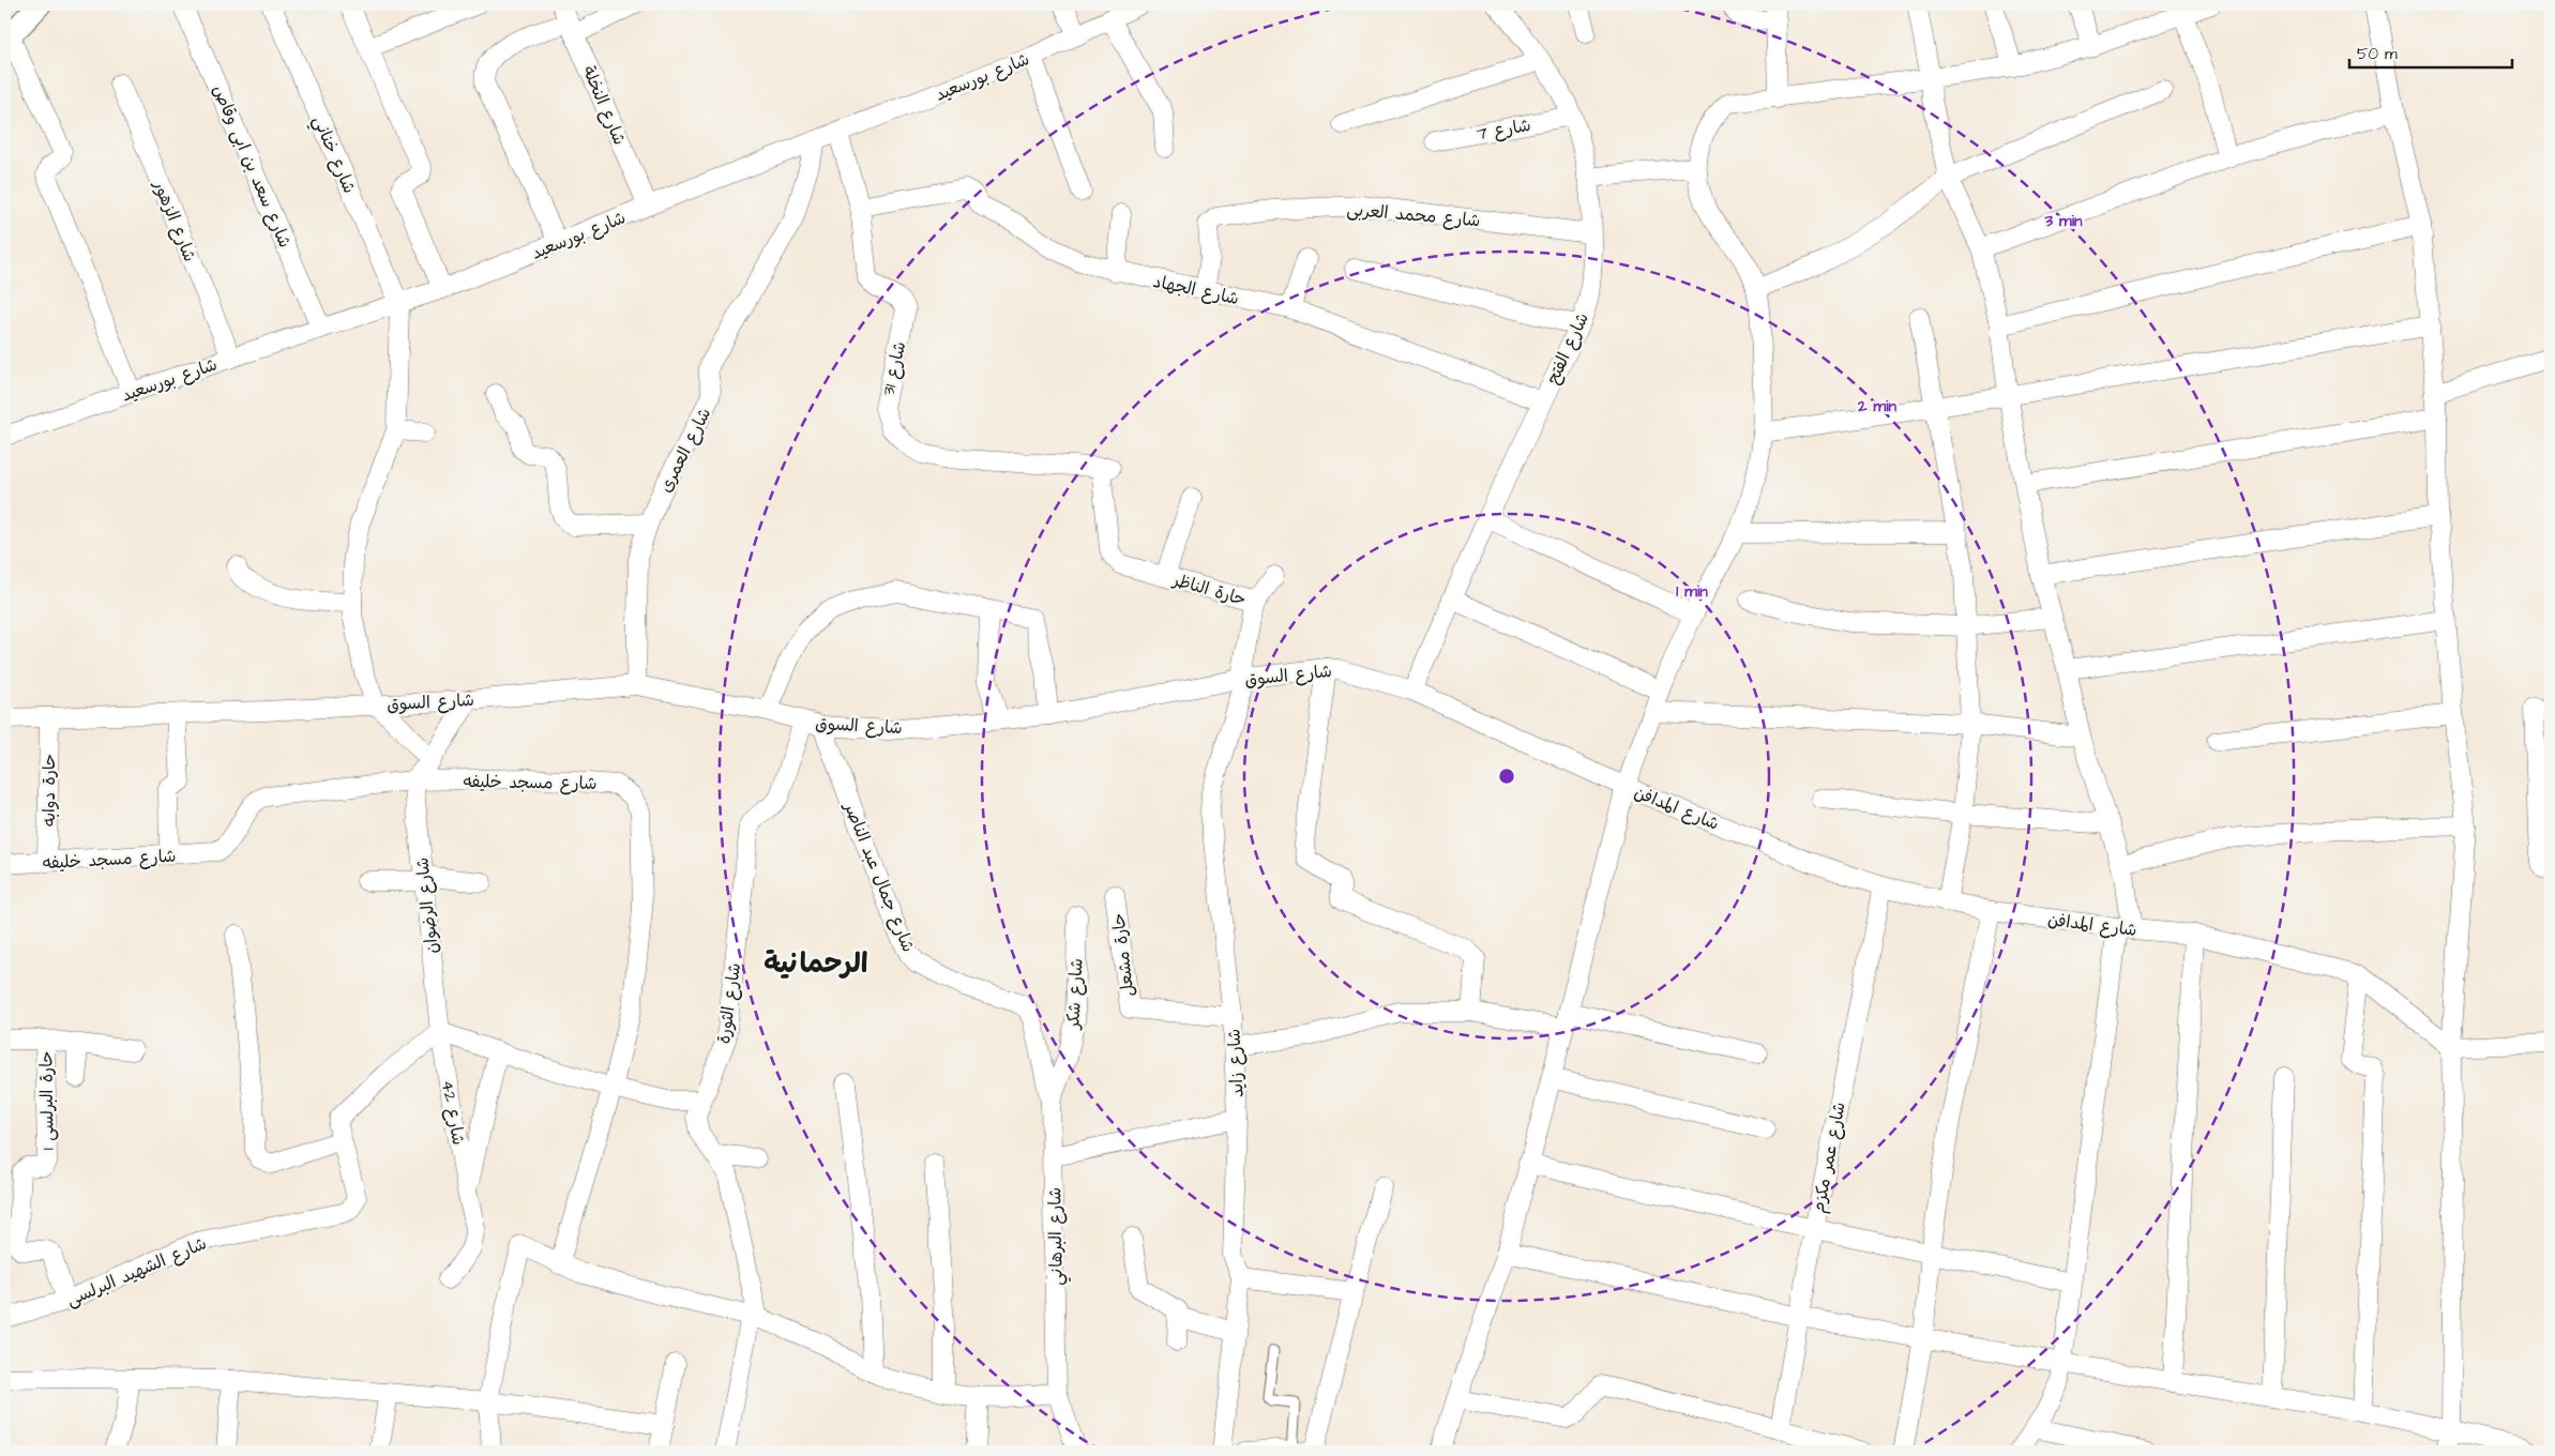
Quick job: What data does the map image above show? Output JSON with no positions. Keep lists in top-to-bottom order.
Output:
{
  "streets": {
    "street": [
      "شارع بورسعيد",
      "شارع النخلة",
      "شارع 7",
      "شارع خناني",
      "شارع سعد بن ابى وقاص",
      "شارع محمد العربى",
      "شارع الزهور",
      "شارع الجهاد",
      "شارع الفتح",
      "شارع 31",
      "شارع العمرى",
      "حارة الناظر",
      "شارع السوق",
      "شارع مسجد خليفه",
      "حارة دوابه",
      "شارع المدافن",
      "شارع جمال عبد الناصر",
      "شارع الرضوان",
      "حارة مشعل",
      "شارع شكر",
      "شارع الثورة",
      "شارع زايد",
      "حارة البرلسى 1",
      "شارع 42",
      "شارع عمر مكرم",
      "شارع البرهاني",
      "شارع الشهيد البرلسى"
    ]
  },
  "crossings": [
    ["شارع بورسعيد", "شارع النخلة"],
    ["شارع بورسعيد", "شارع خناني"],
    ["شارع بورسعيد", "شارع سعد بن ابى وقاص"],
    ["شارع بورسعيد", "شارع الزهور"],
    ["شارع بورسعيد", "شارع 31"],
    ["شارع بورسعيد", "شارع العمرى"],
    ["شارع 7", "شارع الفتح"],
    ["شارع محمد العربى", "شارع الجهاد"],
    ["شارع محمد العربى", "شارع الفتح"],
    ["شارع الجهاد", "شارع الفتح"],
    ["شارع الجهاد", "شارع 31"],
    ["شارع الفتح", "شارع السوق"],
    ["شارع 31", "حارة الناظر"],
    ["شارع العمرى", "شارع السوق"],
    ["حارة الناظر", "شارع زايد"],
    ["شارع السوق", "حارة دوابه"],
    ["شارع السوق", "شارع المدافن"],
    ["شارع السوق", "شارع جمال عبد الناصر"],
    ["شارع السوق", "شارع الثورة"],
    ["شارع السوق", "شارع زايد"],
    ["شارع مسجد خليفه", "حارة دوابه"],
    ["شارع مسجد خليفه", "شارع الرضوان"],
    ["شارع المدافن", "شارع عمر مكرم"],
    ["شارع جمال عبد الناصر", "شارع البرهاني"],
    ["شارع الرضوان", "شارع 42"],
    ["حارة مشعل", "شارع زايد"],
    ["شارع شكر", "شارع البرهاني"],
    ["حارة البرلسى 1", "شارع الشهيد البرلسى"]
  ],
  "districts": ["الرحمانية"],
  "scale_bar": "50 m",
  "rings": ["3 min", "2 min", "1 min"]
}
